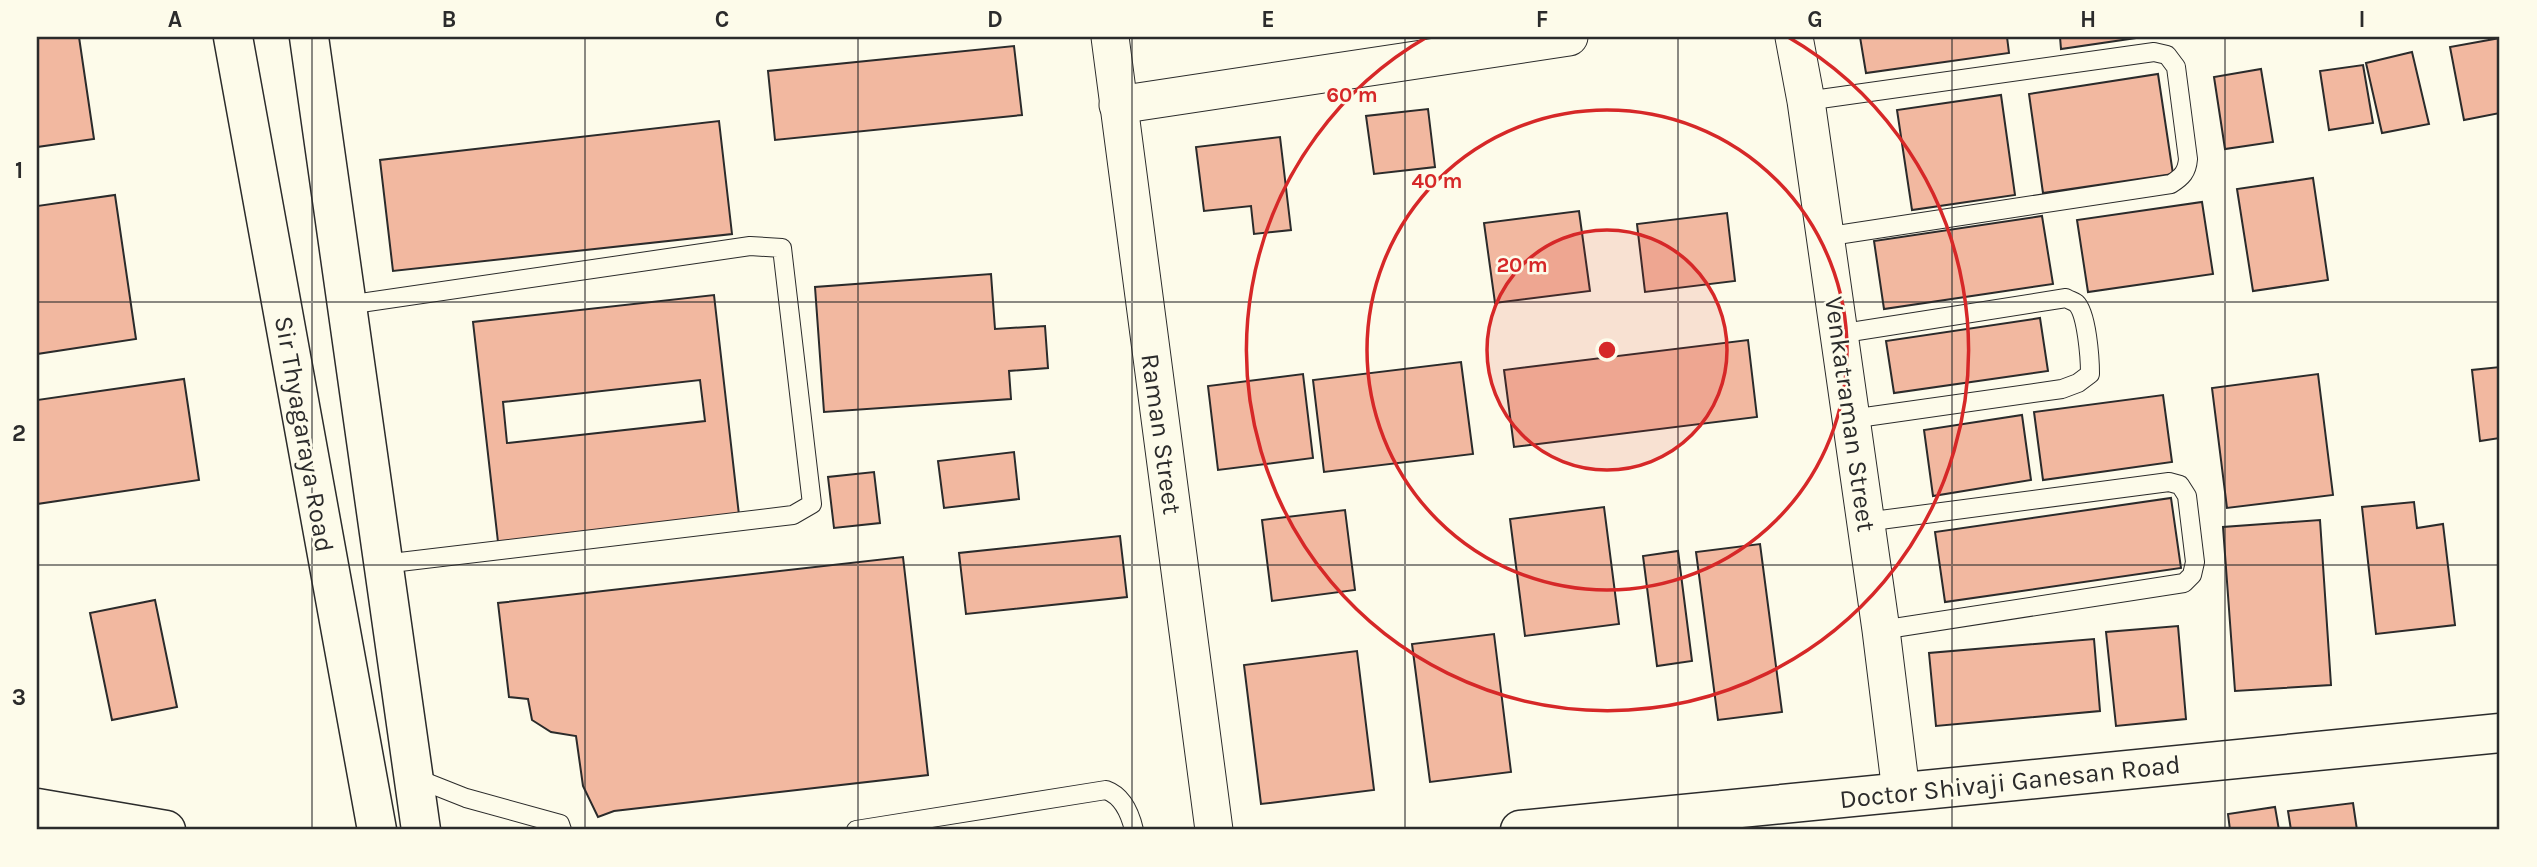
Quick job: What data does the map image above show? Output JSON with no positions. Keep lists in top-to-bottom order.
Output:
{
  "streets": {
    "main road": ["Sir Thyagaraya Road", "Doctor Shivaji Ganesan Road"],
    "street": ["Venkatraman Street", "Raman Street"]
  },
  "crossings": [
    ["Venkatraman Street", "Doctor Shivaji Ganesan Road"]
  ],
  "grid": {
    "columns": [
      "A",
      "B",
      "C",
      "D",
      "E",
      "F",
      "G",
      "H",
      "I"
    ],
    "rows": ["1", "2", "3"]
  },
  "rings": ["60 m", "40 m", "20 m"]
}
